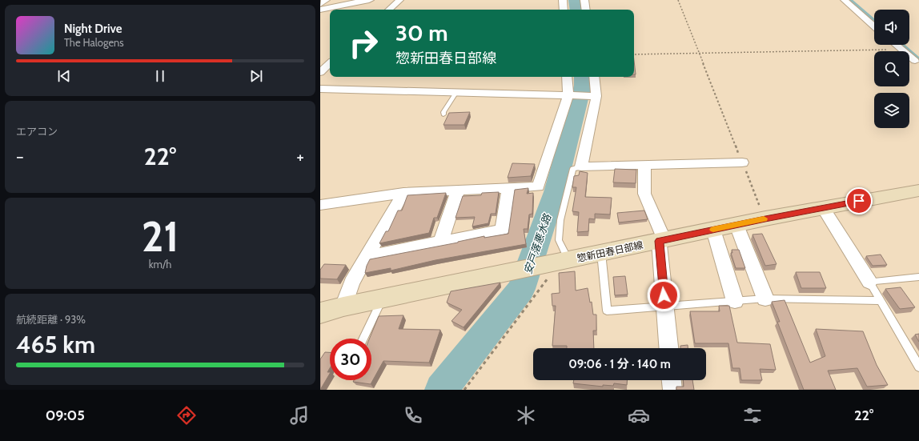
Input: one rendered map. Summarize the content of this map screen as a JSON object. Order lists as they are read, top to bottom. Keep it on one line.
{"streets":{"main road":["惣新田春日部線"]},"water":["安戸落悪水路"],"page":{"turn":["30 m","惣新田春日部線"],"song":["Night Drive","The Halogens"],"tile":["エアコン",["21","km/h"],["航続距離 · 93%","465 km"]],"heat":["−","22°","+"],"limit":"30","trip":"09:06 · 1 分 · 140 m","tabs":["09:05","22°"]}}
